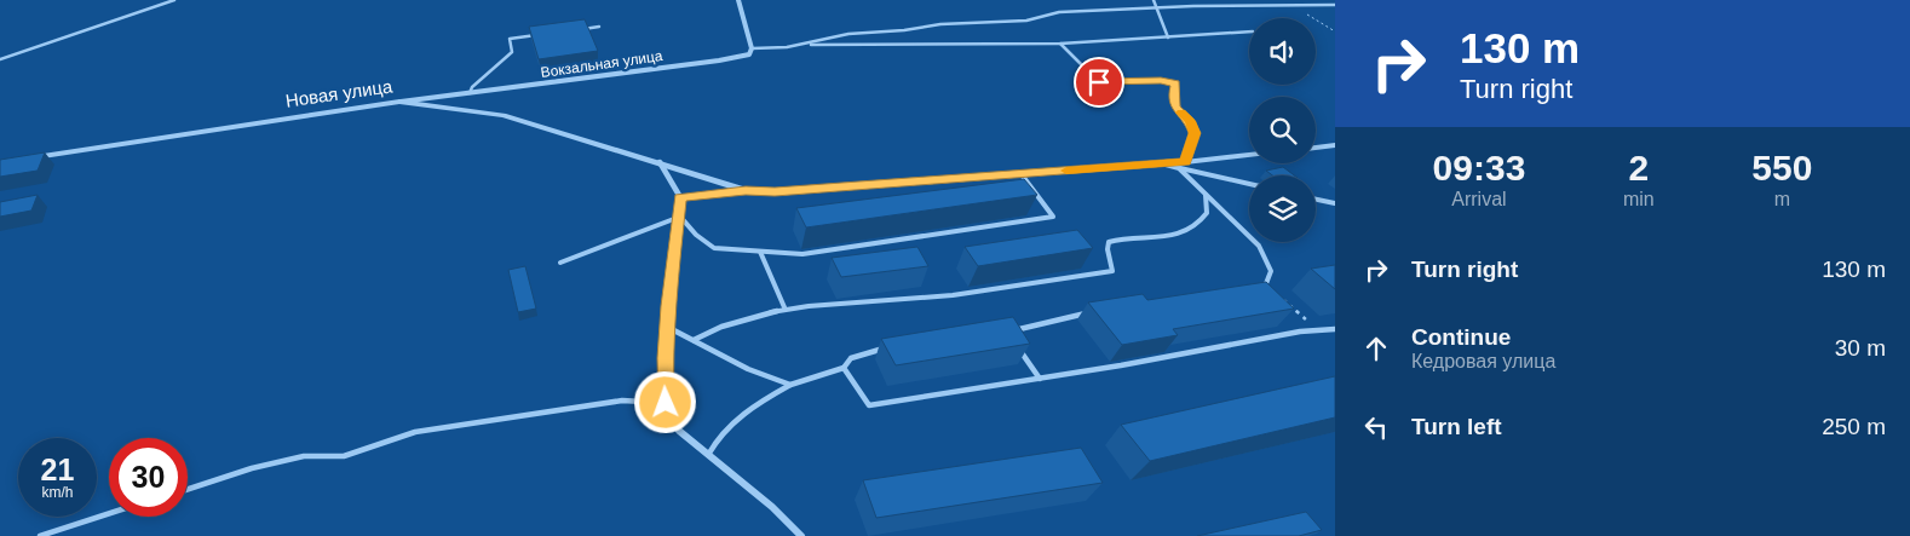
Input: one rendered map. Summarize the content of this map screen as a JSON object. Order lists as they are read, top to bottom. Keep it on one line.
{"streets":{"street":["Вокзальная улица","Новая улица"]},"crossings":[["Вокзальная улица","Новая улица"]],"page":{"turn":["130 m","Turn right"],"eta":["09:33","Arrival","2","min","550","m"],"list":[{"name":"Turn right","value":"130 m"},{"name":"Continue","note":"Кедровая улица","value":"30 m"},{"name":"Turn left","value":"250 m"}],"speed":"21 km/h","limit":"30"}}
